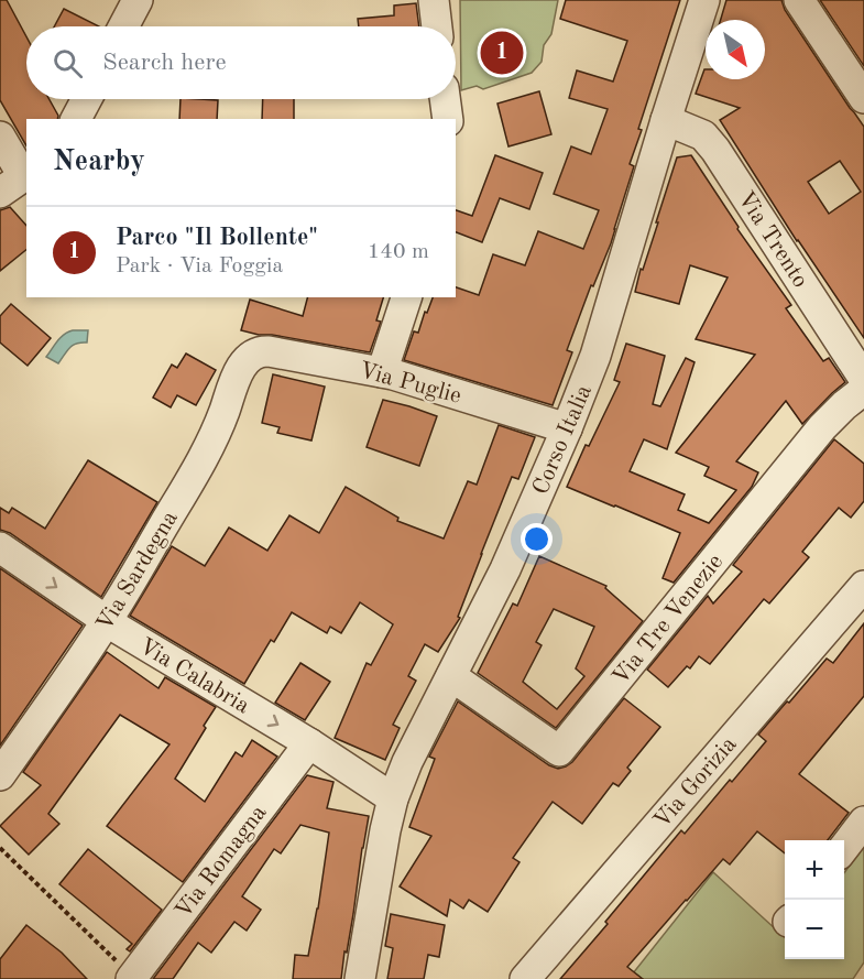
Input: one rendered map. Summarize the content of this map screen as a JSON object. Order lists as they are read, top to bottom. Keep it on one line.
{"streets":{"street":["Via Trento","Via Puglie","Corso Italia","Via Sardegna","Via Tre Venezie","Via Calabria","Via Gorizia","Via Romagna"]},"crossings":[["Via Trento","Corso Italia"],["Via Puglie","Corso Italia"],["Via Puglie","Via Sardegna"],["Corso Italia","Via Tre Venezie"],["Corso Italia","Via Calabria"],["Via Sardegna","Via Calabria"],["Via Calabria","Via Romagna"]],"one_way":["Via Calabria"],"north":"bottom right","page":{"search":"Search here","pins":"1","heading":"Nearby","list":[{"mark":"1","name":"Parco \"Il Bollente\"","note":"Park · Via Foggia","value":"140 m"}],"map_buttons":["+","−"]}}
